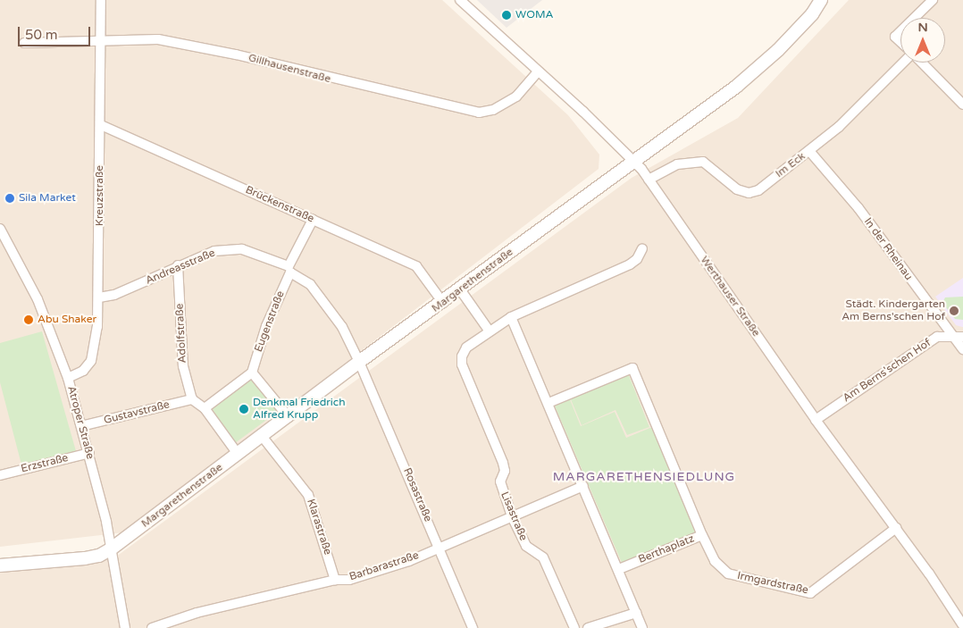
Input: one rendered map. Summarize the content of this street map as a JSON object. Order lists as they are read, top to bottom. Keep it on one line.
{"streets":{"main road":["Margarethenstraße"],"street":["Gillhausenstraße","Im Eck","Kreuzstraße","Brückenstraße","In der Rheinau","Andreasstraße","Werthauser Straße","Eugenstraße","Adolfstraße","Am Berns'schen Hof","Gustavstraße","Atroper Straße","Erzstraße","Rosastraße","Lisastraße","Klarastraße","Berthaplatz","Barbarastraße","Irmgardstraße"]},"crossings":[["Gillhausenstraße","Kreuzstraße"],["Gillhausenstraße","Werthauser Straße"],["Im Eck","In der Rheinau"],["Im Eck","Werthauser Straße"],["Kreuzstraße","Brückenstraße"],["Kreuzstraße","Andreasstraße"],["Kreuzstraße","Atroper Straße"],["Brückenstraße","Margarethenstraße"],["Brückenstraße","Eugenstraße"],["In der Rheinau","Am Berns'schen Hof"],["Andreasstraße","Margarethenstraße"],["Andreasstraße","Eugenstraße"],["Andreasstraße","Adolfstraße"],["Andreasstraße","Rosastraße"],["Margarethenstraße","Werthauser Straße"],["Margarethenstraße","Atroper Straße"],["Margarethenstraße","Rosastraße"],["Margarethenstraße","Klarastraße"],["Werthauser Straße","Am Berns'schen Hof"],["Werthauser Straße","Irmgardstraße"],["Adolfstraße","Gustavstraße"],["Gustavstraße","Atroper Straße"],["Atroper Straße","Erzstraße"],["Rosastraße","Barbarastraße"],["Lisastraße","Barbarastraße"],["Klarastraße","Barbarastraße"],["Berthaplatz","Irmgardstraße"]],"districts":["MARGARETHENSIEDLUNG"],"places":["WOMA","Sila Market","Städt. Kindergarten Am Berns'schen Hof","Abu Shaker","Denkmal Friedrich Alfred Krupp"],"scale_bar":"50 m","north":"top"}
